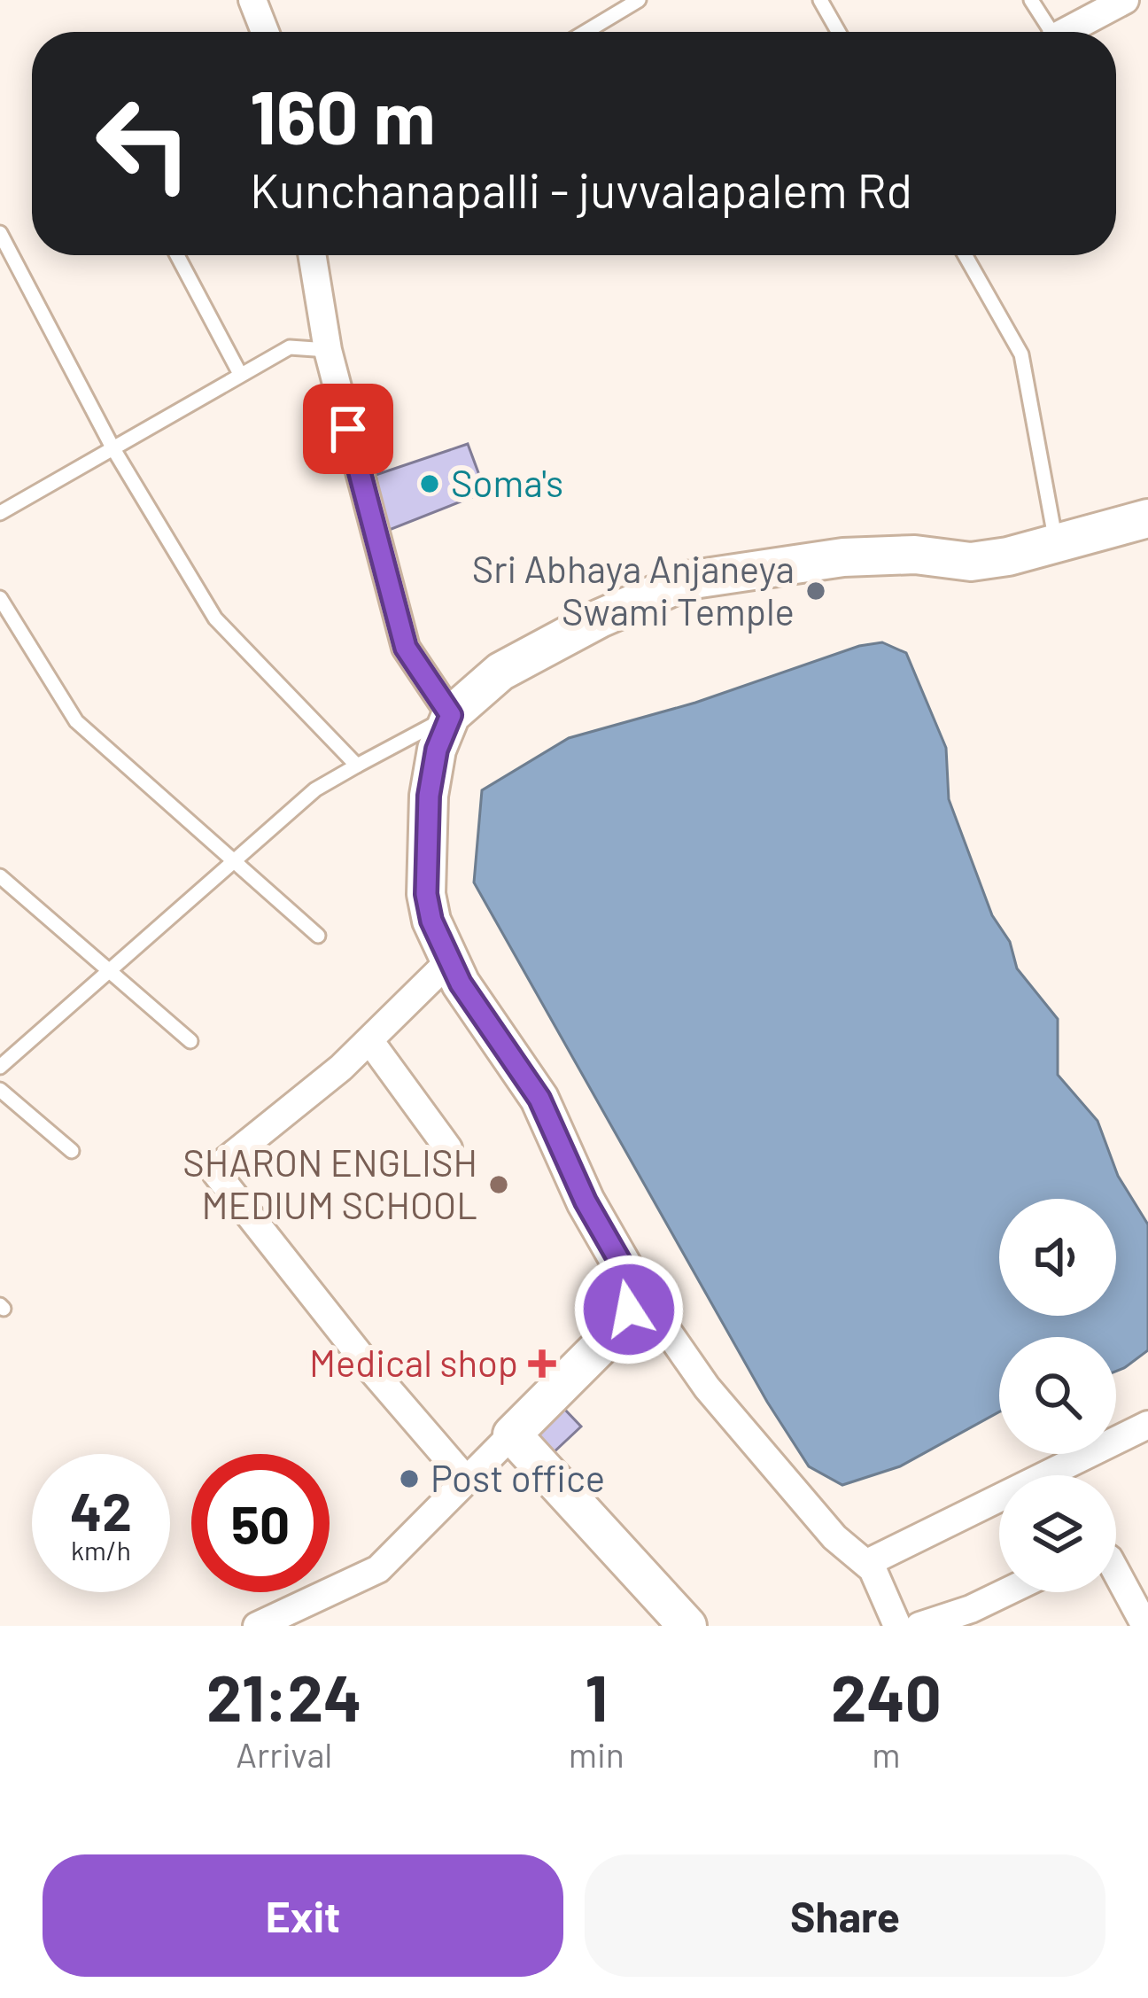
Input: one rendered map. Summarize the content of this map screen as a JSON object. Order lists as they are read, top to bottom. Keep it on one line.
{"places":{"other":["Soma's","Sri Abhaya Anjaneya Swami Temple","SHARON ENGLISH MEDIUM SCHOOL","Post office"],"health":["Medical shop"]},"page":{"turn":["160 m","Kunchanapalli - juvvalapalem Rd"],"speed":"42 km/h","limit":"50","eta":["21:24","Arrival","1","min","240","m"],"buttons":["Exit","Share"]}}
